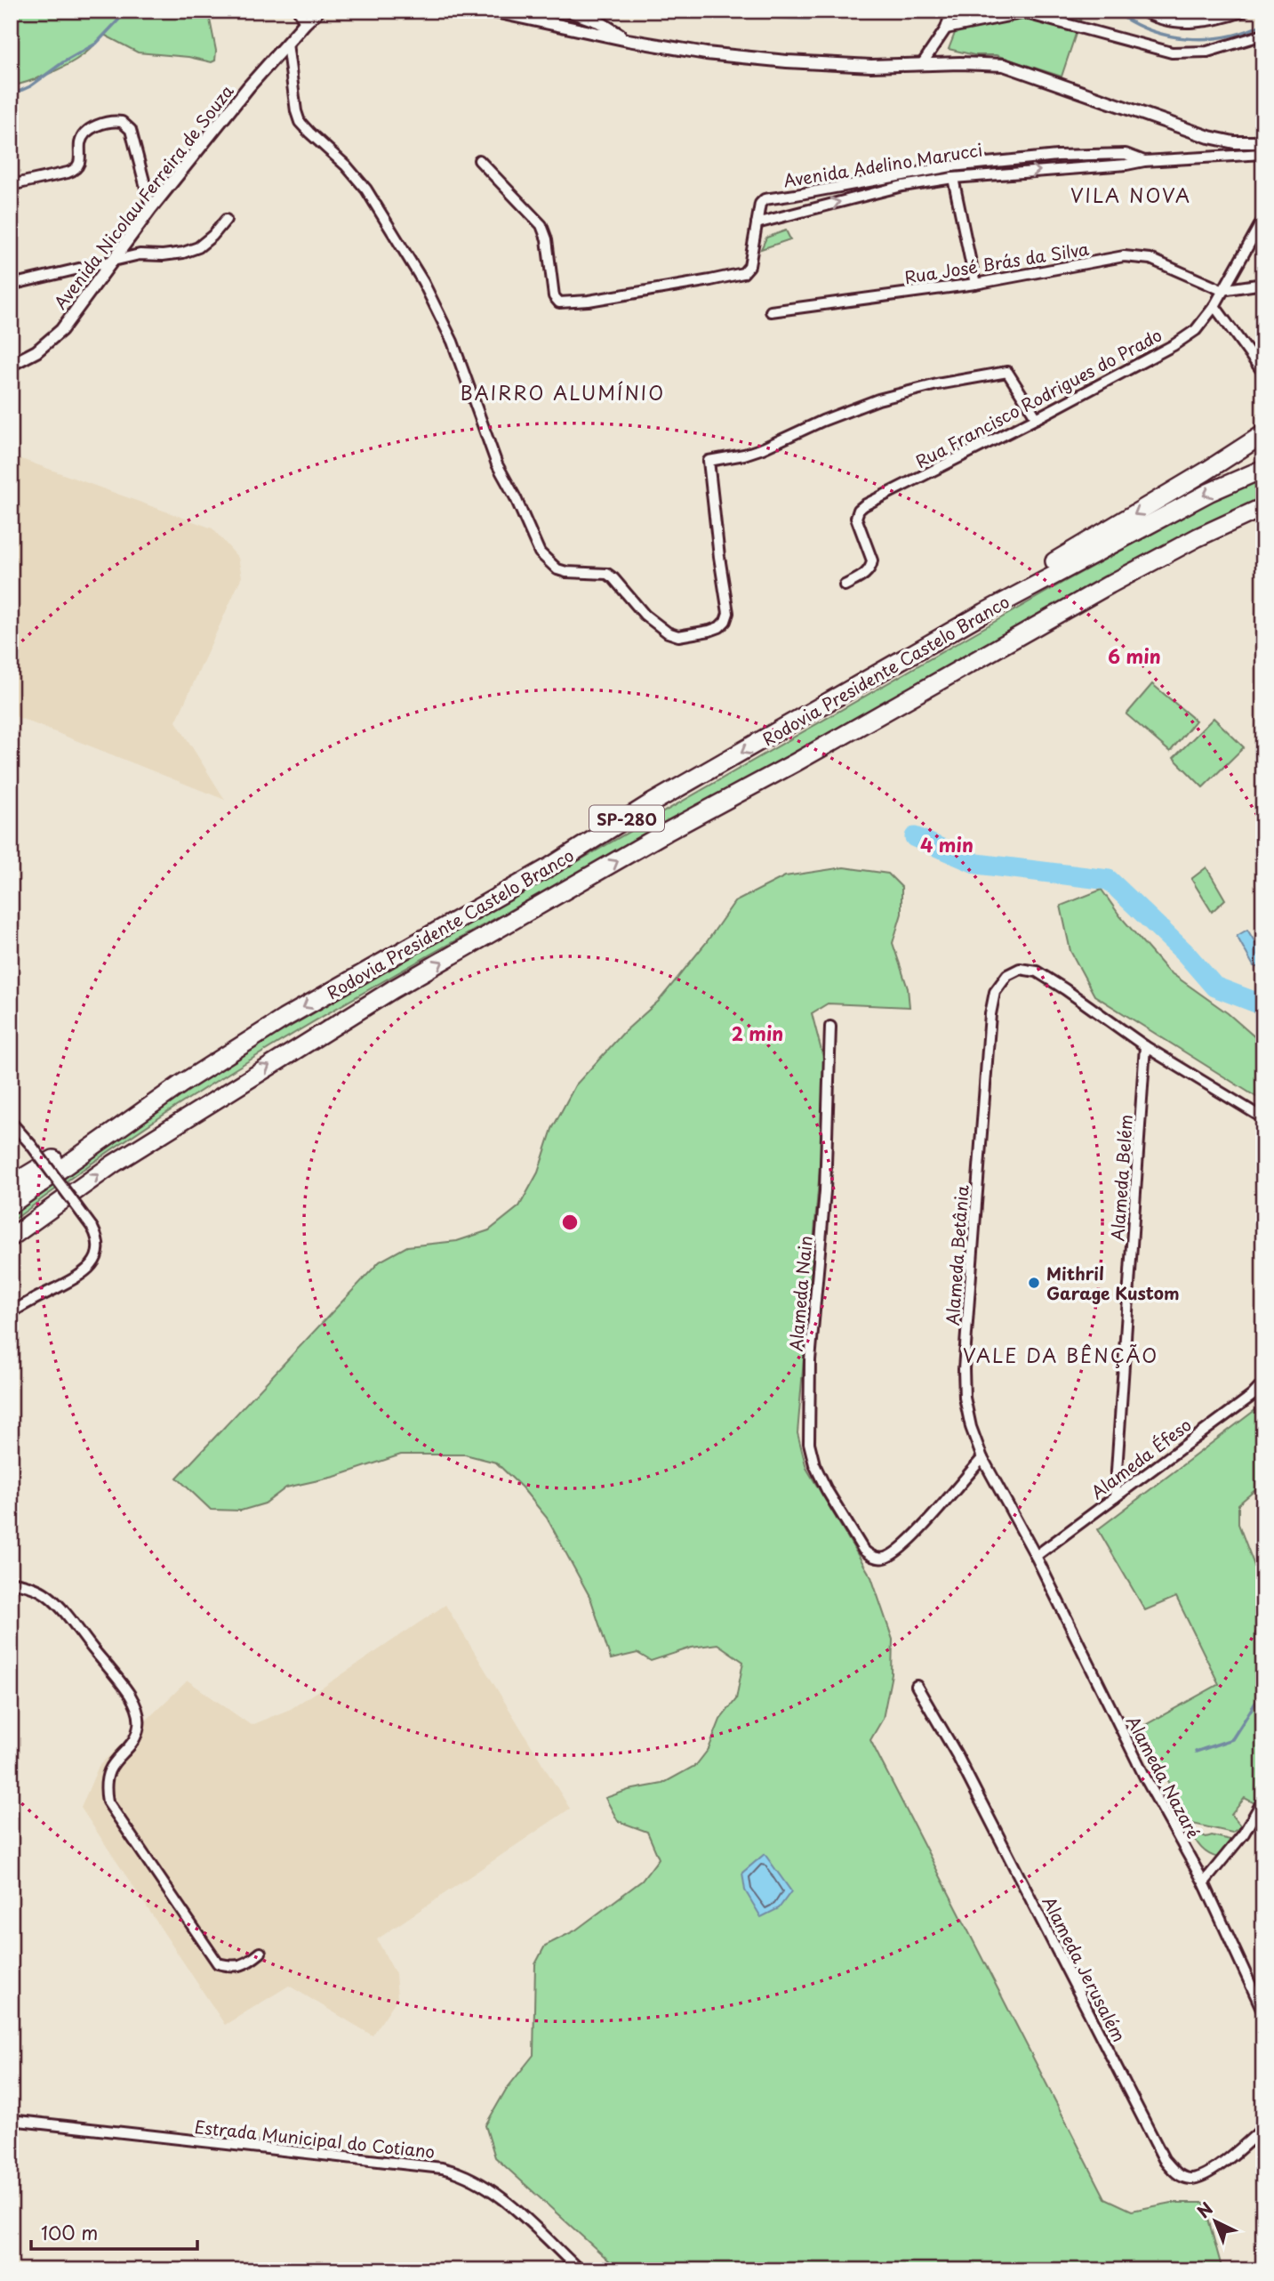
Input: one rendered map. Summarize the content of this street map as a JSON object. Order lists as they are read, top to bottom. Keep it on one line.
{"streets":{"highway":["Rodovia Presidente Castelo Branco","SP-280"],"street":["Avenida Adelino Marucci","Avenida Nicolau Ferreira de Souza","Rua José Brás da Silva","Rua Francisco Rodrigues do Prado","Alameda Belém","Alameda Betânia","Alameda Nain","Alameda Éfeso","Alameda Nazaré","Alameda Jerusalém","Estrada Municipal do Cotiano"]},"crossings":[["Rua José Brás da Silva","Rua Francisco Rodrigues do Prado"],["Alameda Belém","Alameda Betânia"],["Alameda Belém","Alameda Éfeso"],["Alameda Betânia","Alameda Nain"],["Alameda Betânia","Alameda Éfeso"],["Alameda Betânia","Alameda Nazaré"],["Alameda Éfeso","Alameda Nazaré"]],"districts":["VILA NOVA","BAIRRO ALUMÍNIO","VALE DA BÊNÇÃO"],"places":["Mithril Garage Kustom"],"scale_bar":"100 m","north":"top left","rings":["6 min","4 min","2 min"]}
